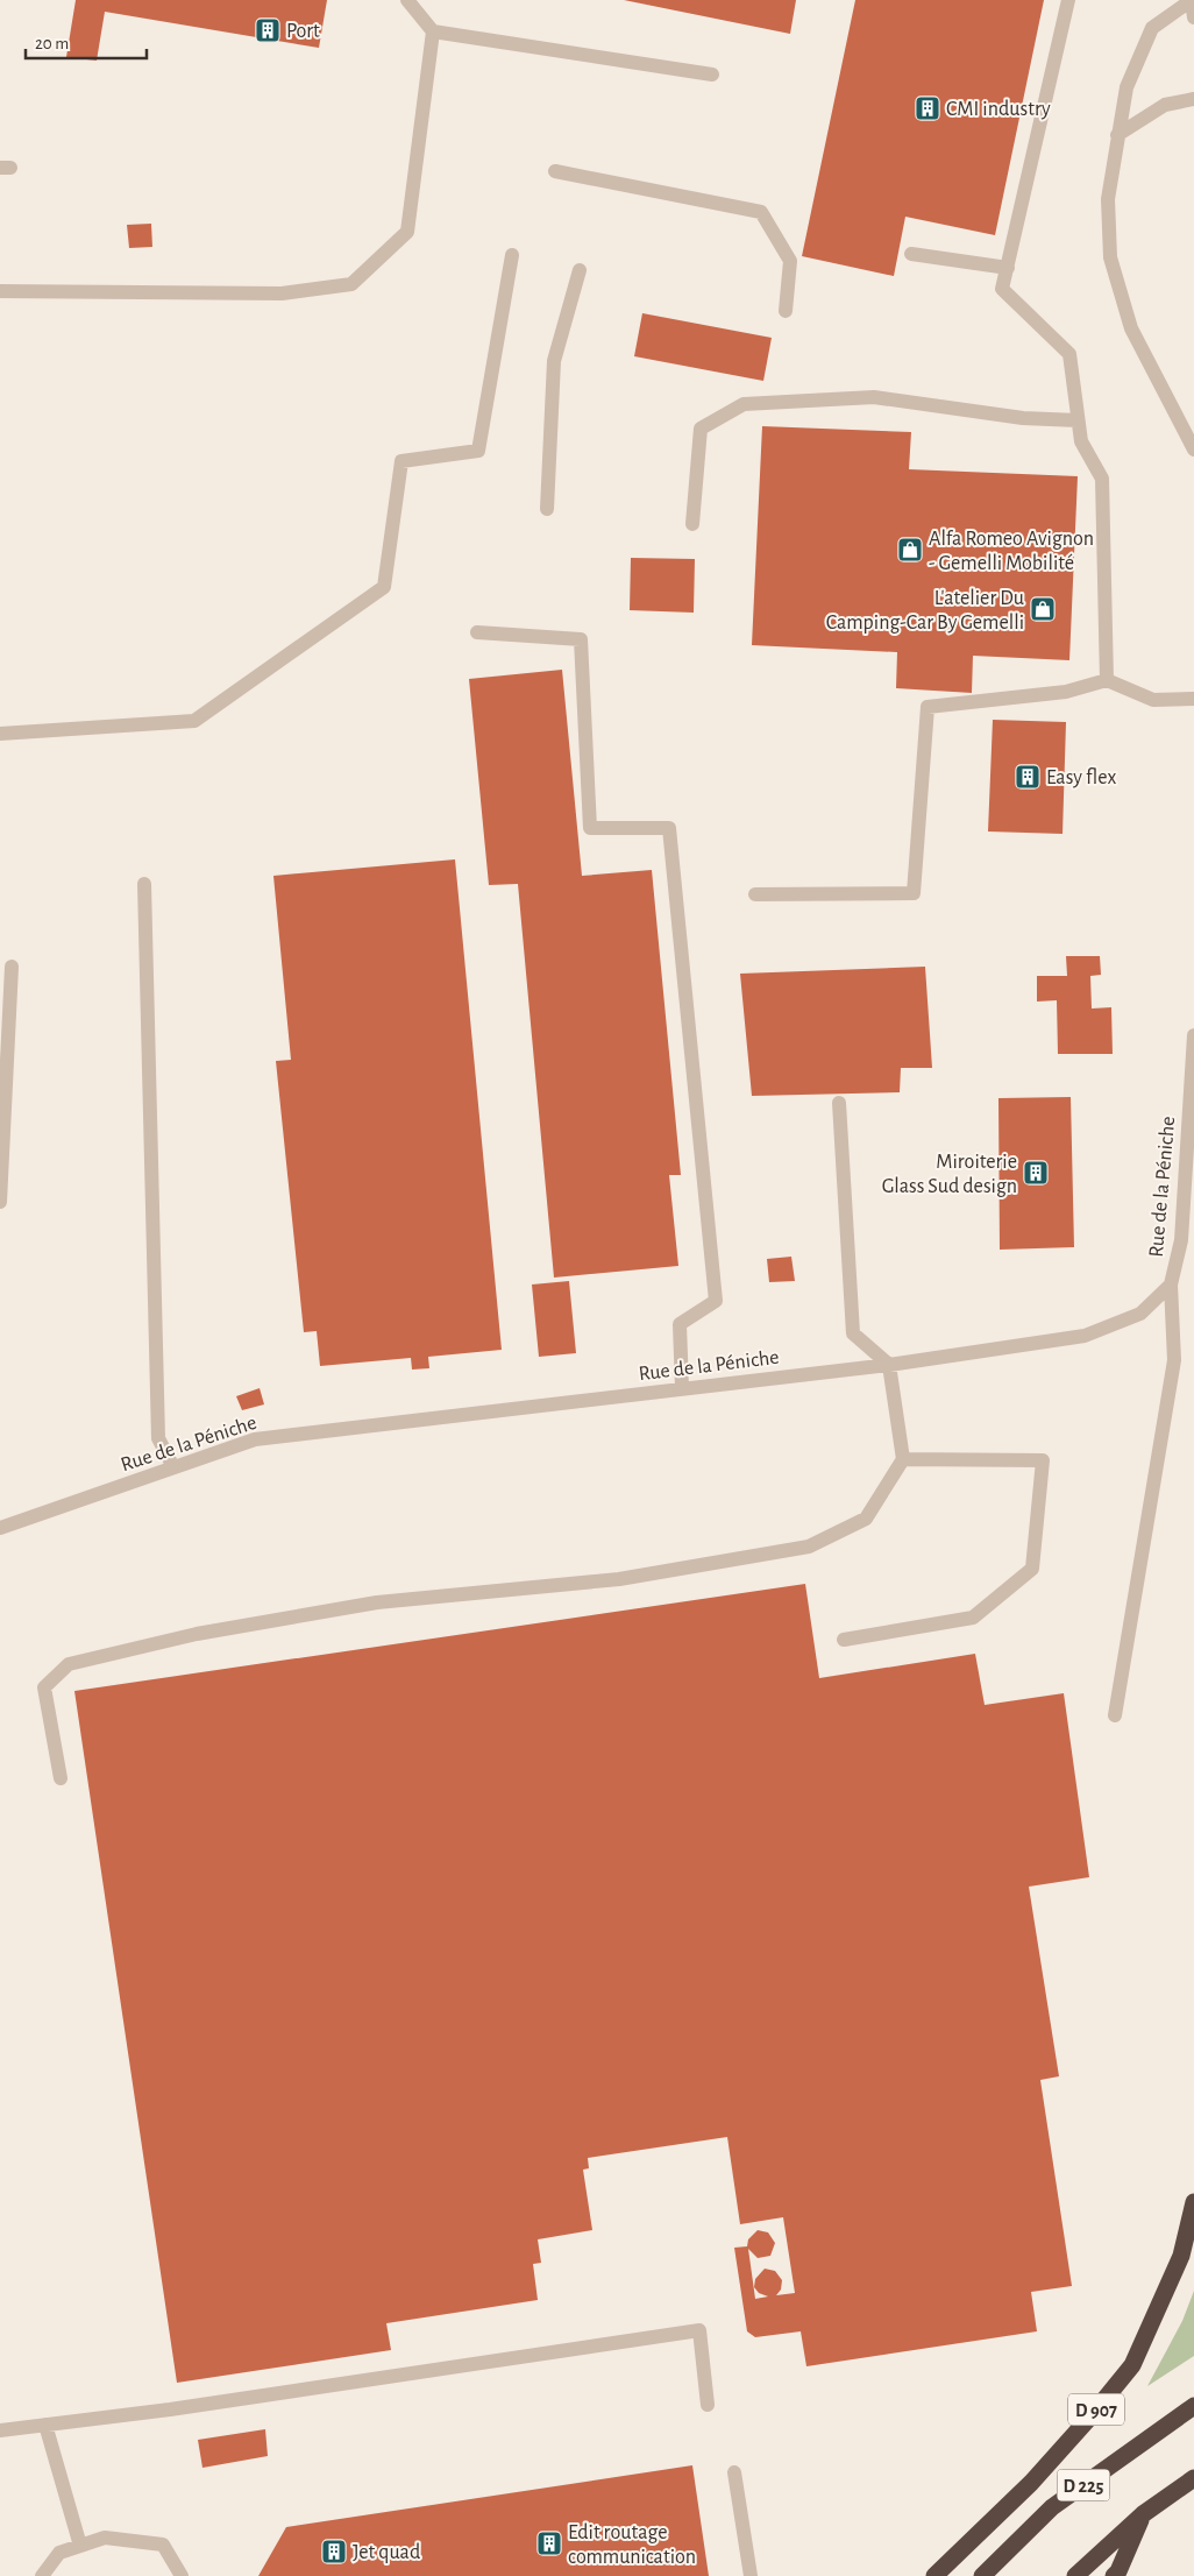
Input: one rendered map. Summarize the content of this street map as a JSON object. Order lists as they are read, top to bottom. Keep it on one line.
{"streets":{"highway":["D 907","D 225"],"street":["Rue de la Péniche"]},"places":{"building":["Port","CMI industry","Easy flex","Miroiterie Glass Sud design","Edit routage communication","Jet quad"],"shop":["Alfa Romeo Avignon - Gemelli Mobilité","L'atelier Du Camping-Car By Gemelli"]},"scale_bar":"20 m"}
